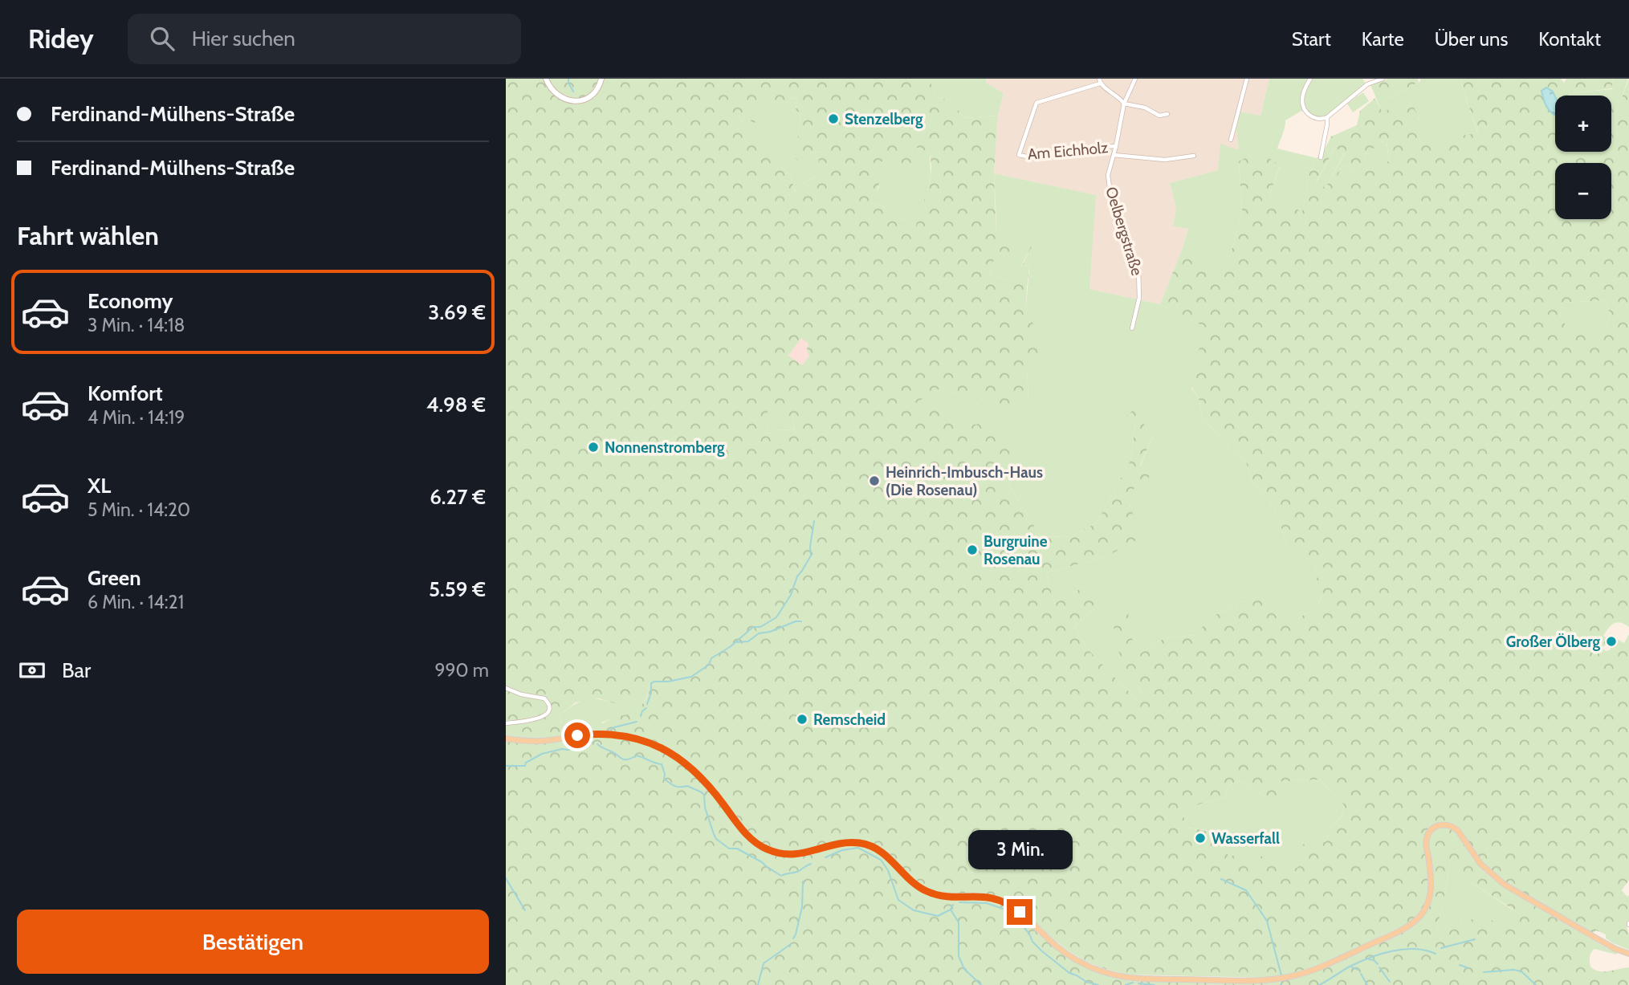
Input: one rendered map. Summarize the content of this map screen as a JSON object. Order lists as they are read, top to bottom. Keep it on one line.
{"streets":{"street":["Am Eichholz","Oelbergstraße"]},"crossings":[["Am Eichholz","Oelbergstraße"]],"places":["Stenzelberg","Nonnenstromberg","Heinrich-Imbusch-Haus (Die Rosenau)","Burgruine Rosenau","Großer Ölberg","Remscheid","Wasserfall"],"page":{"header":"Ridey","search":"Hier suchen","nav":["Start","Karte","Über uns","Kontakt"],"banner":["Ferdinand-Mülhens-Straße","Ferdinand-Mülhens-Straße"],"map_buttons":["+","−"],"heading":"Fahrt wählen","list":[{"name":"Economy","note":"3 Min. · 14:18","value":"3.69 €"},{"name":"Komfort","note":"4 Min. · 14:19","value":"4.98 €"},{"name":"XL","note":"5 Min. · 14:20","value":"6.27 €"},{"name":"Green","note":"6 Min. · 14:21","value":"5.59 €"}],"pay":["Bar","990 m"],"bubble":"3 Min.","buttons":"Bestätigen"}}
